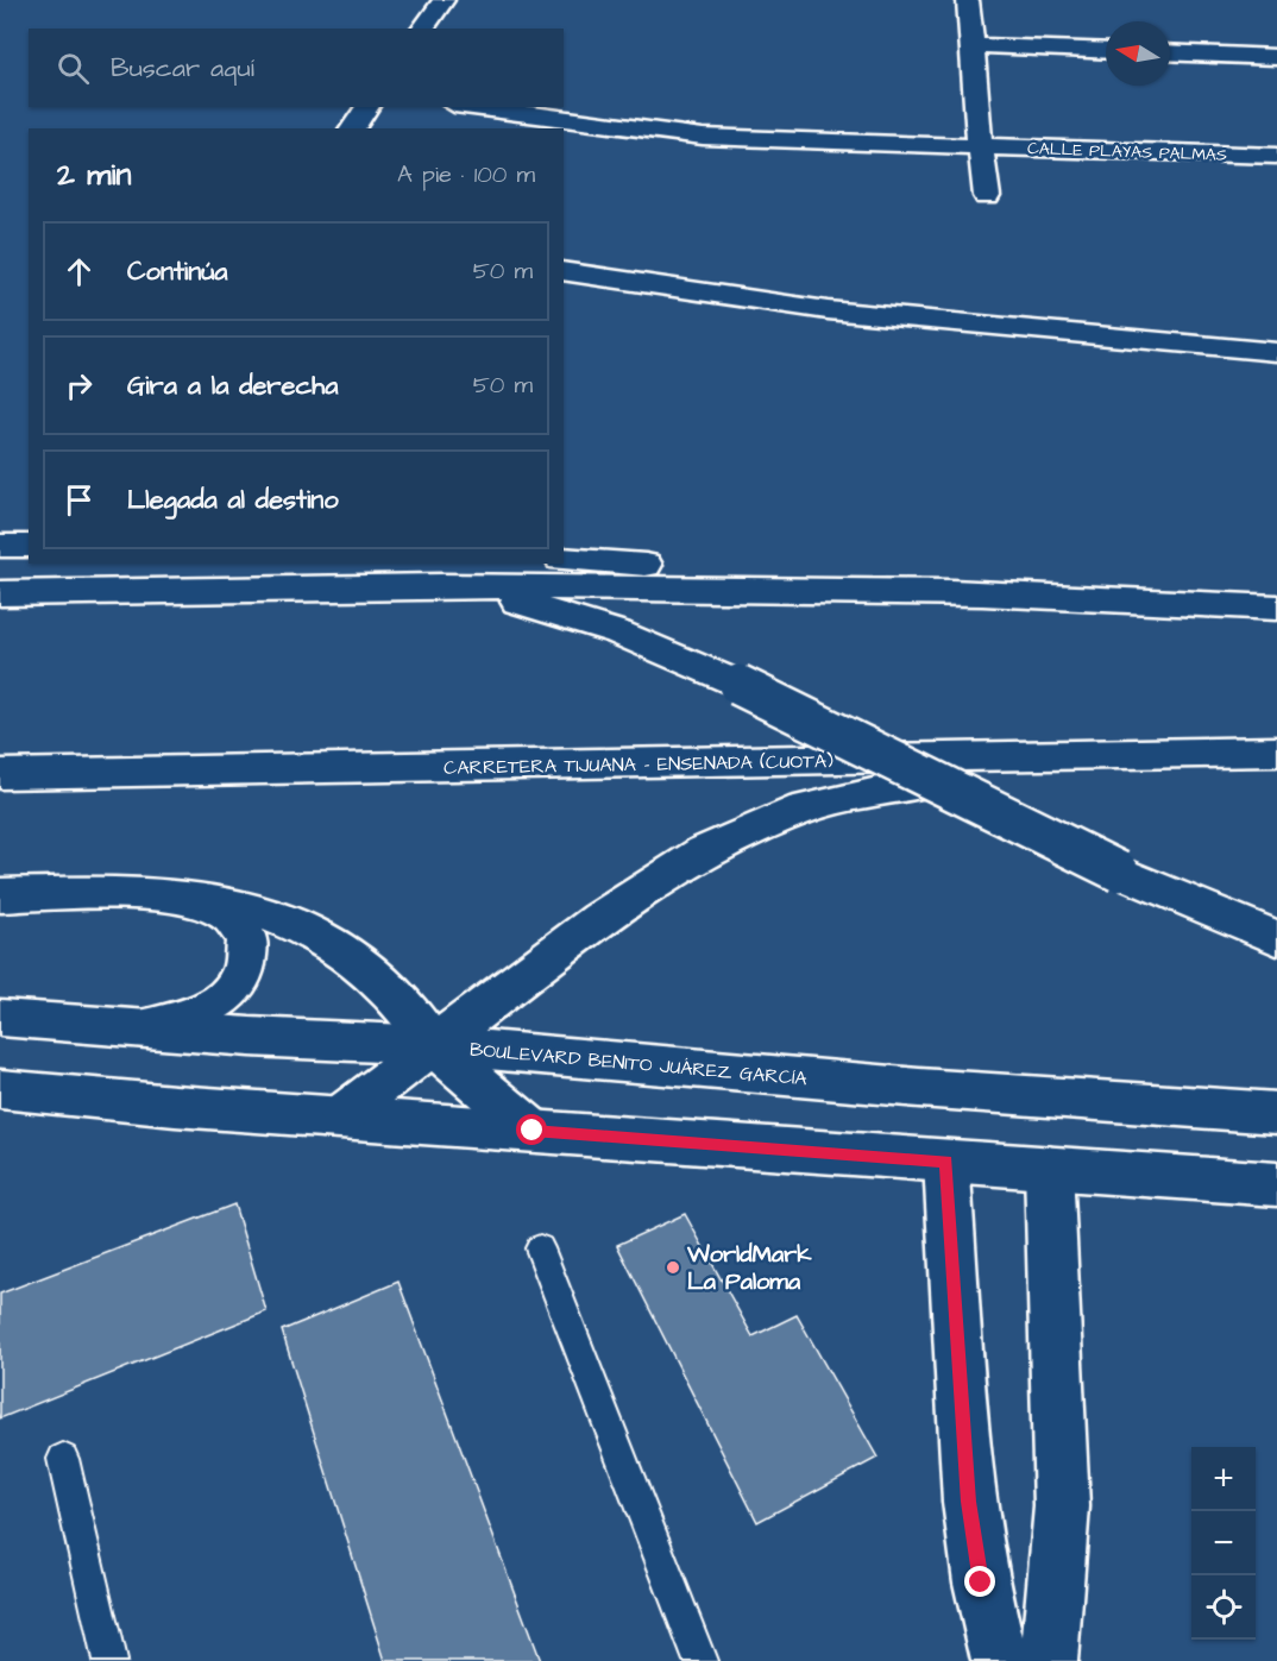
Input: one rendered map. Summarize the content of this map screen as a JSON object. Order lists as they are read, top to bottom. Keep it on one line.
{"streets":{"main road":["CALLE PLAYAS PALMAS","CARRETERA TIJUANA - ENSENADA (CUOTA)","BOULEVARD BENITO JUÁREZ GARCÍA"]},"places":["WorldMark La Paloma"],"north":"left","page":{"search":"Buscar aquí","heading":["2 min","A pie · 100 m"],"list":[["Continúa","50 m"],["Gira a la derecha","50 m"],"Llegada al destino"],"map_buttons":["+","−"]}}
